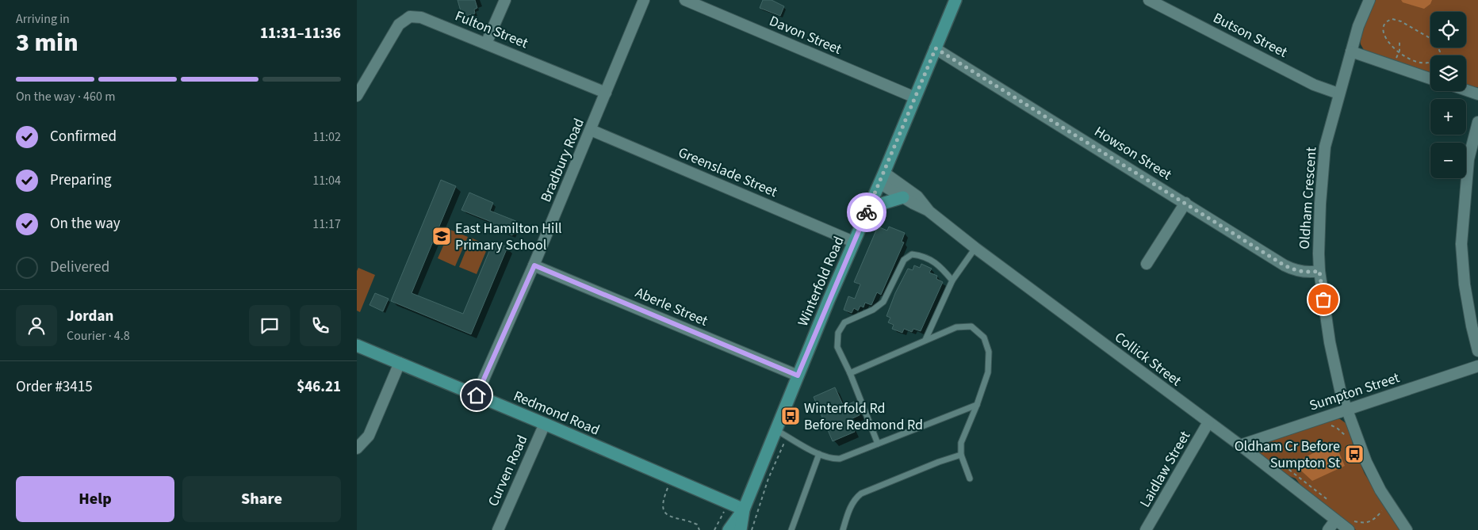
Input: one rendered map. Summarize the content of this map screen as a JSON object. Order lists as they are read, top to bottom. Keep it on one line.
{"streets":{"main road":["Winterfold Road","Redmond Road"],"street":["Fulton Street","Davon Street","Butson Street","Howson Street","Bradbury Road","Greenslade Street","Oldham Crescent","Aberle Street","Collick Street","Sumpton Street","Laidlaw Street","Curven Road"]},"crossings":[["Fulton Street","Bradbury Road"],["Davon Street","Winterfold Road"],["Butson Street","Oldham Crescent"],["Howson Street","Oldham Crescent"],["Howson Street","Winterfold Road"],["Bradbury Road","Greenslade Street"],["Bradbury Road","Aberle Street"],["Bradbury Road","Redmond Road"],["Greenslade Street","Winterfold Road"],["Oldham Crescent","Sumpton Street"],["Winterfold Road","Aberle Street"],["Winterfold Road","Collick Street"],["Winterfold Road","Redmond Road"],["Collick Street","Sumpton Street"],["Collick Street","Laidlaw Street"],["Redmond Road","Curven Road"]],"places":{"school or university":["East Hamilton Hill Primary School"],"bus stop":["Winterfold Rd Before Redmond Rd","Oldham Cr Before Sumpton St"]},"page":{"heading":["3 min","Arriving in","11:31–11:36"],"panel":["Jordan","Courier · 4.8","Order #3415","$46.21"],"map_buttons":["+","−"],"bar":"On the way · 460 m","list":[["Confirmed","11:02"],["Preparing","11:04"],["On the way","11:17"],"Delivered"],"buttons":["Help","Share"]}}
